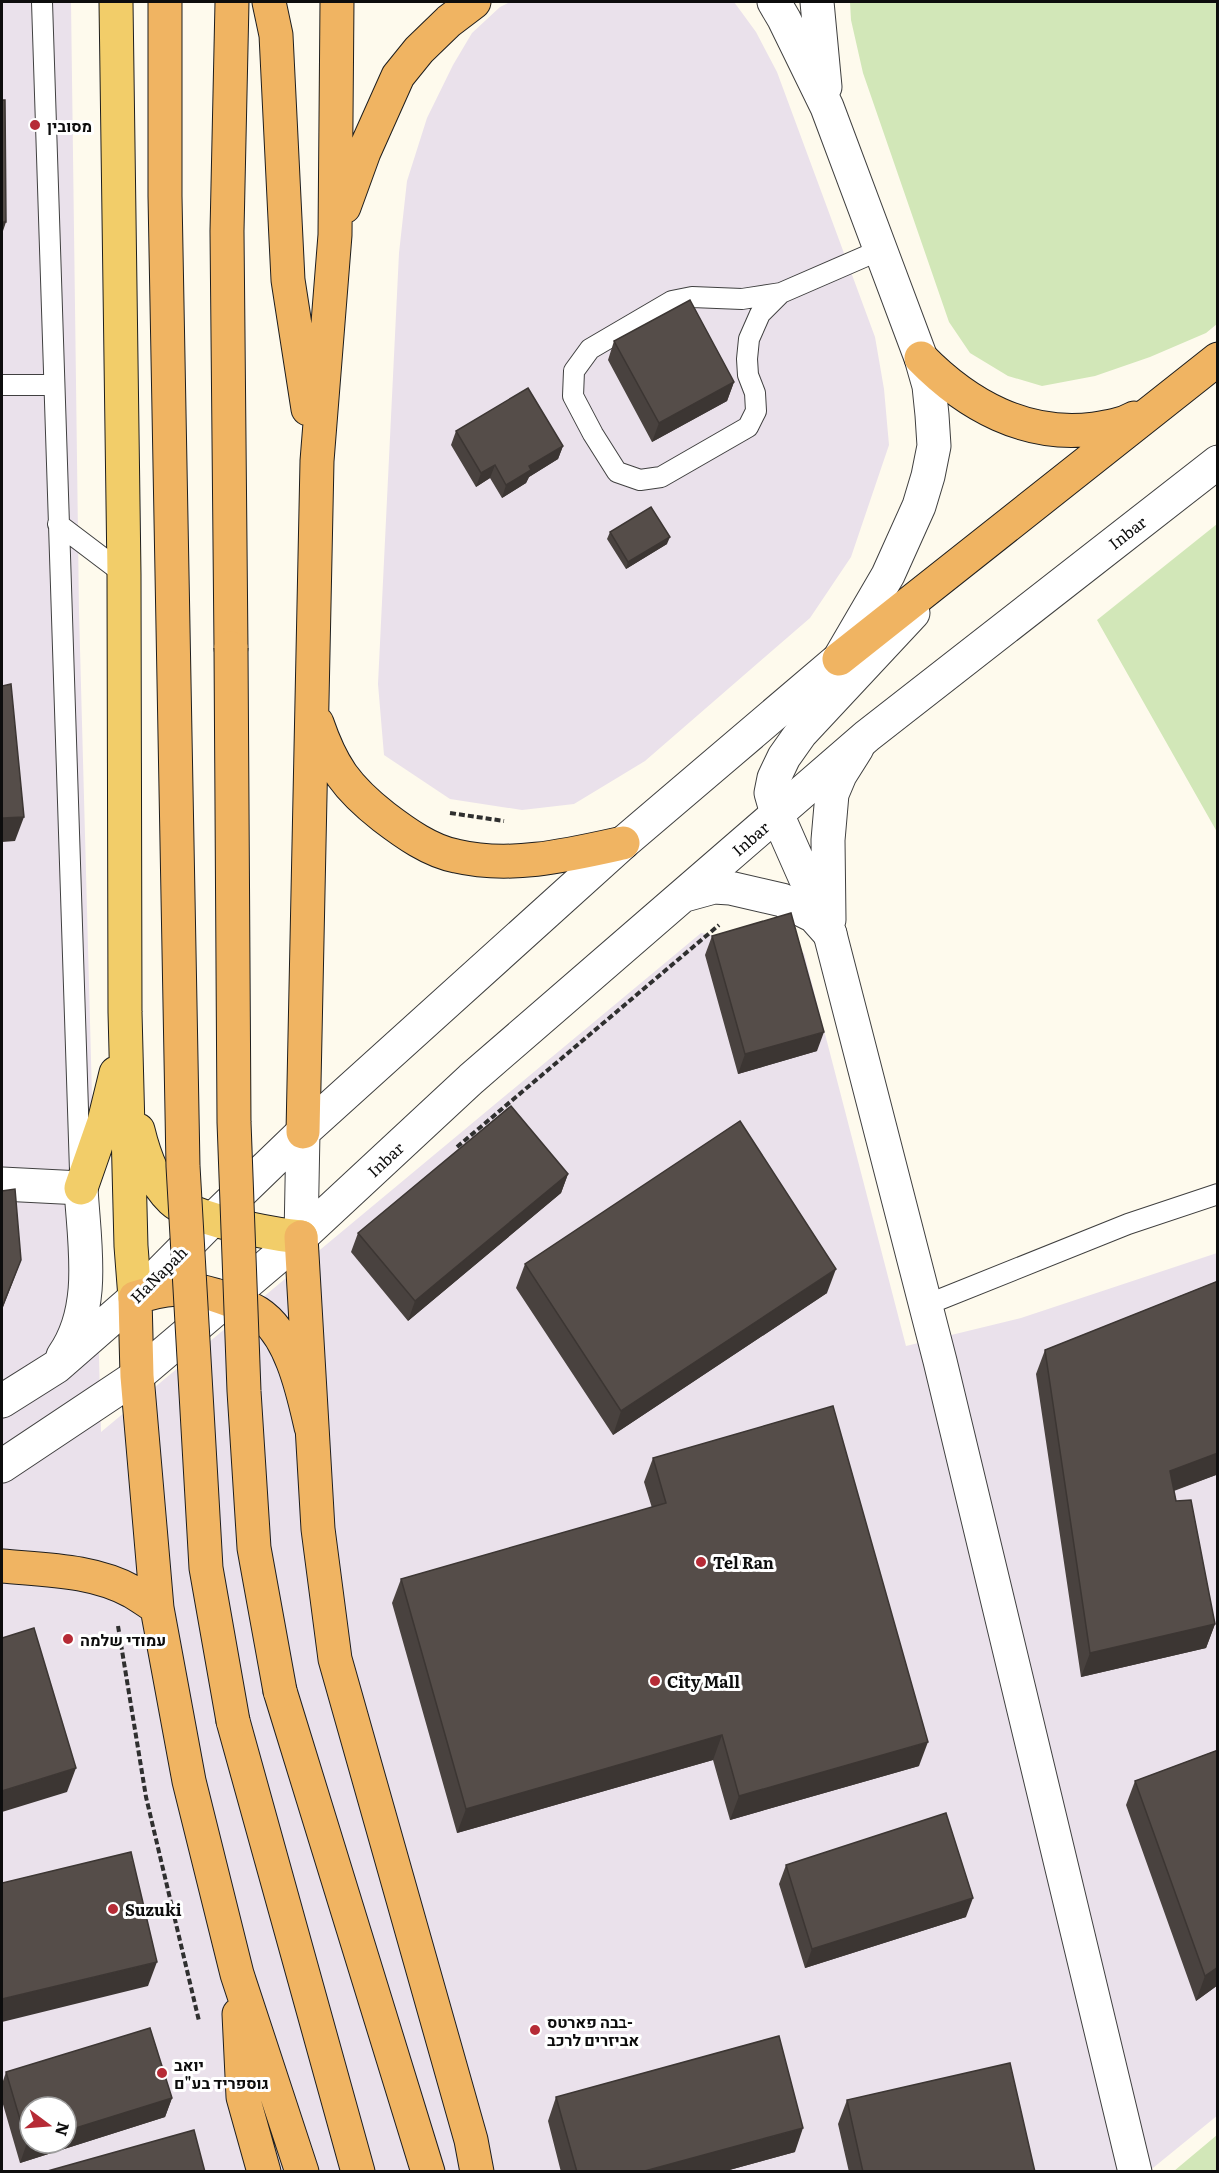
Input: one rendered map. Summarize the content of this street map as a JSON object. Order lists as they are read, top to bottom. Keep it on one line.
{"streets":{"street":["Inbar","HaNapah"]},"places":["מסובין","Tel Ran","עמודי שלמה","City Mall","Suzuki","בבה פארטס- אביזרים לרכב","יואב גוספריד בע\"ם"],"north":"right"}
